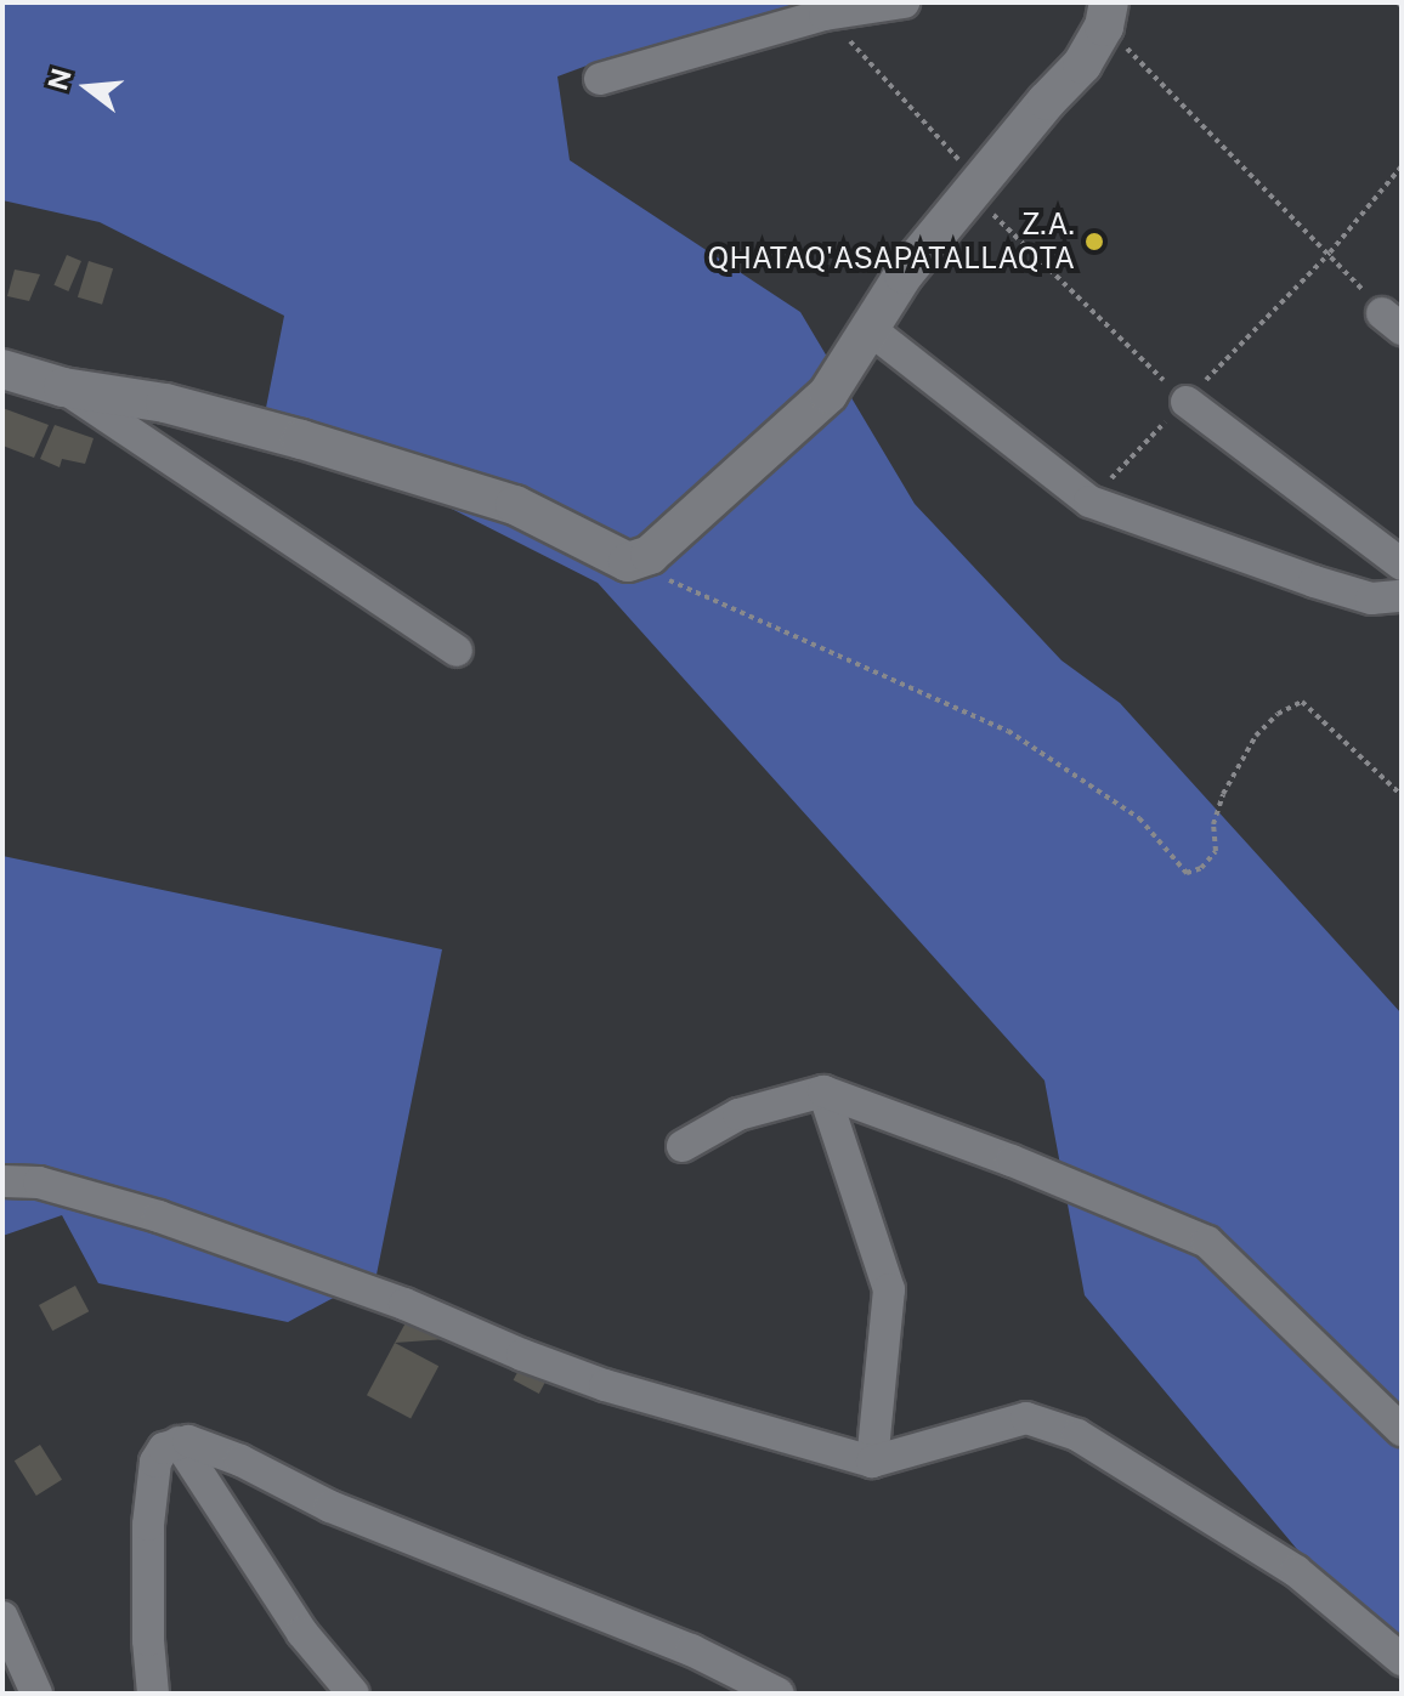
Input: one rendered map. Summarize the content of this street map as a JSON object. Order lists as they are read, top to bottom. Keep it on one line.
{"places":["Z.A. QHATAQ'ASAPATALLAQTA"],"north":"left"}
